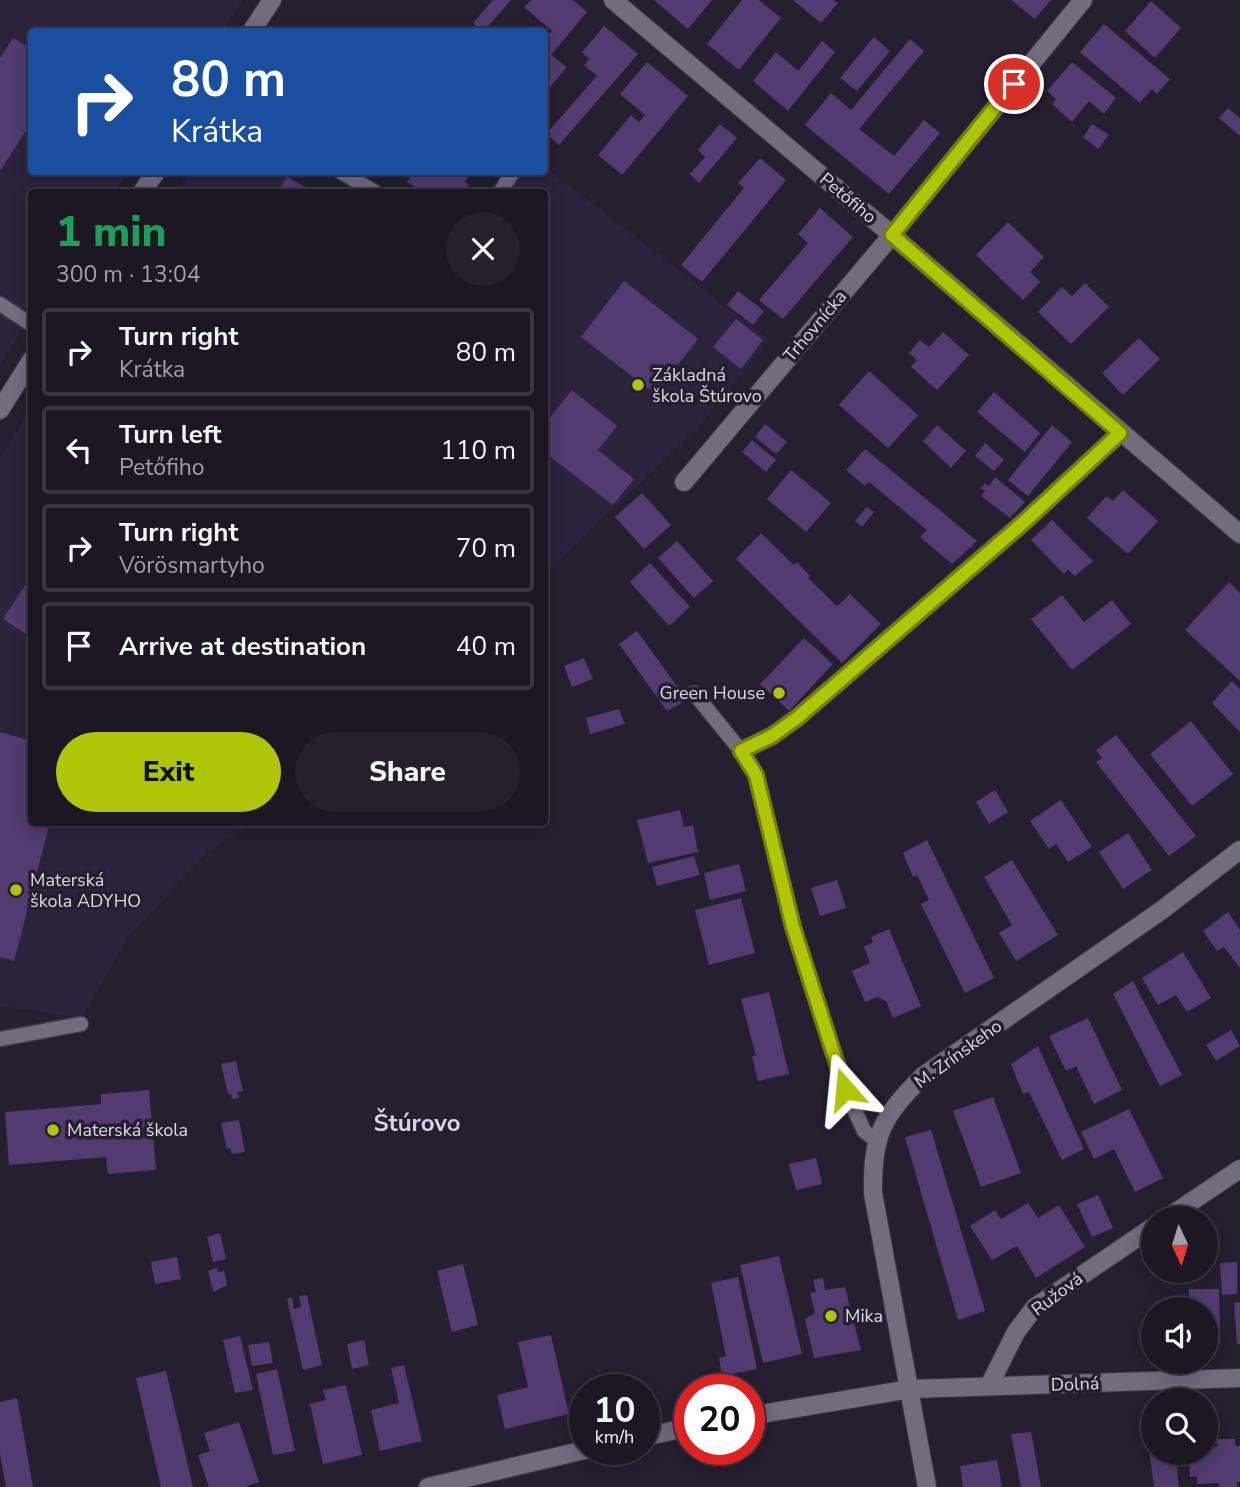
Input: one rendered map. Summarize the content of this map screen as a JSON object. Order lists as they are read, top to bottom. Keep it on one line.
{"streets":{"street":["Petőfiho","Trhovnícka","M. Zrínskeho","Ružová","Dolná"]},"crossings":[["Petőfiho","Trhovnícka"],["M. Zrínskeho","Dolná"],["Ružová","Dolná"]],"districts":["Štúrovo"],"places":["Základná škola Štúrovo","Green House","Materská škola ADYHO","Materská škola","Mika"],"north":"bottom","page":{"turn":["80 m","Krátka"],"heading":["1 min","300 m · 13:04"],"list":[{"name":"Turn right","note":"Krátka","value":"80 m"},{"name":"Turn left","note":"Petőfiho","value":"110 m"},{"name":"Turn right","note":"Vörösmartyho","value":"70 m"},{"name":"Arrive at destination","value":"40 m"}],"buttons":["Exit","Share"],"speed":"10 km/h","limit":"20"}}
